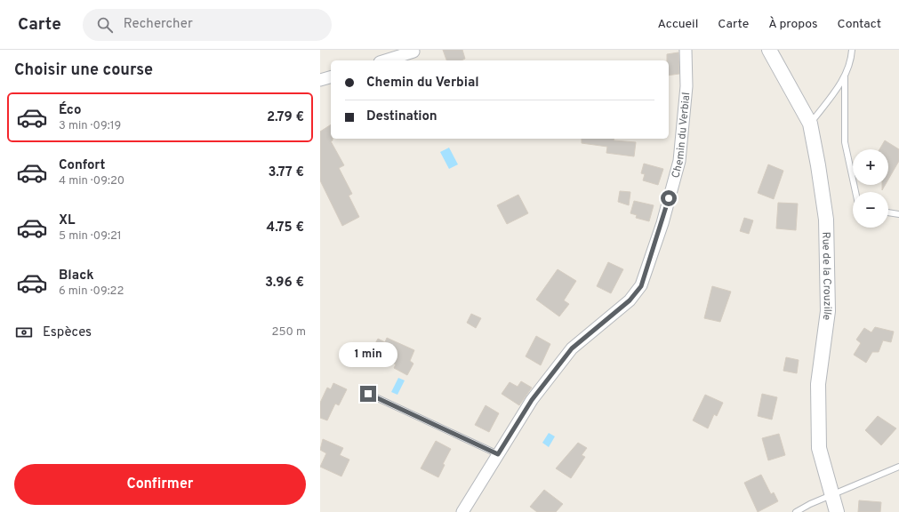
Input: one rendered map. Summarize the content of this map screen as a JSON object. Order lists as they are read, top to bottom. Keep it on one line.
{"streets":{"street":["Chemin du Verbial","Rue de la Crouzille"]},"page":{"header":"Carte","search":"Rechercher","nav":["Accueil","Carte","À propos","Contact"],"heading":"Choisir une course","banner":["Chemin du Verbial","Destination"],"list":[{"name":"Éco","note":"3 min · 09:19","value":"2.79 €"},{"name":"Confort","note":"4 min · 09:20","value":"3.77 €"},{"name":"XL","note":"5 min · 09:21","value":"4.75 €"},{"name":"Black","note":"6 min · 09:22","value":"3.96 €"}],"map_buttons":["+","−"],"pay":["Espèces","250 m"],"bubble":"1 min","buttons":"Confirmer"}}
